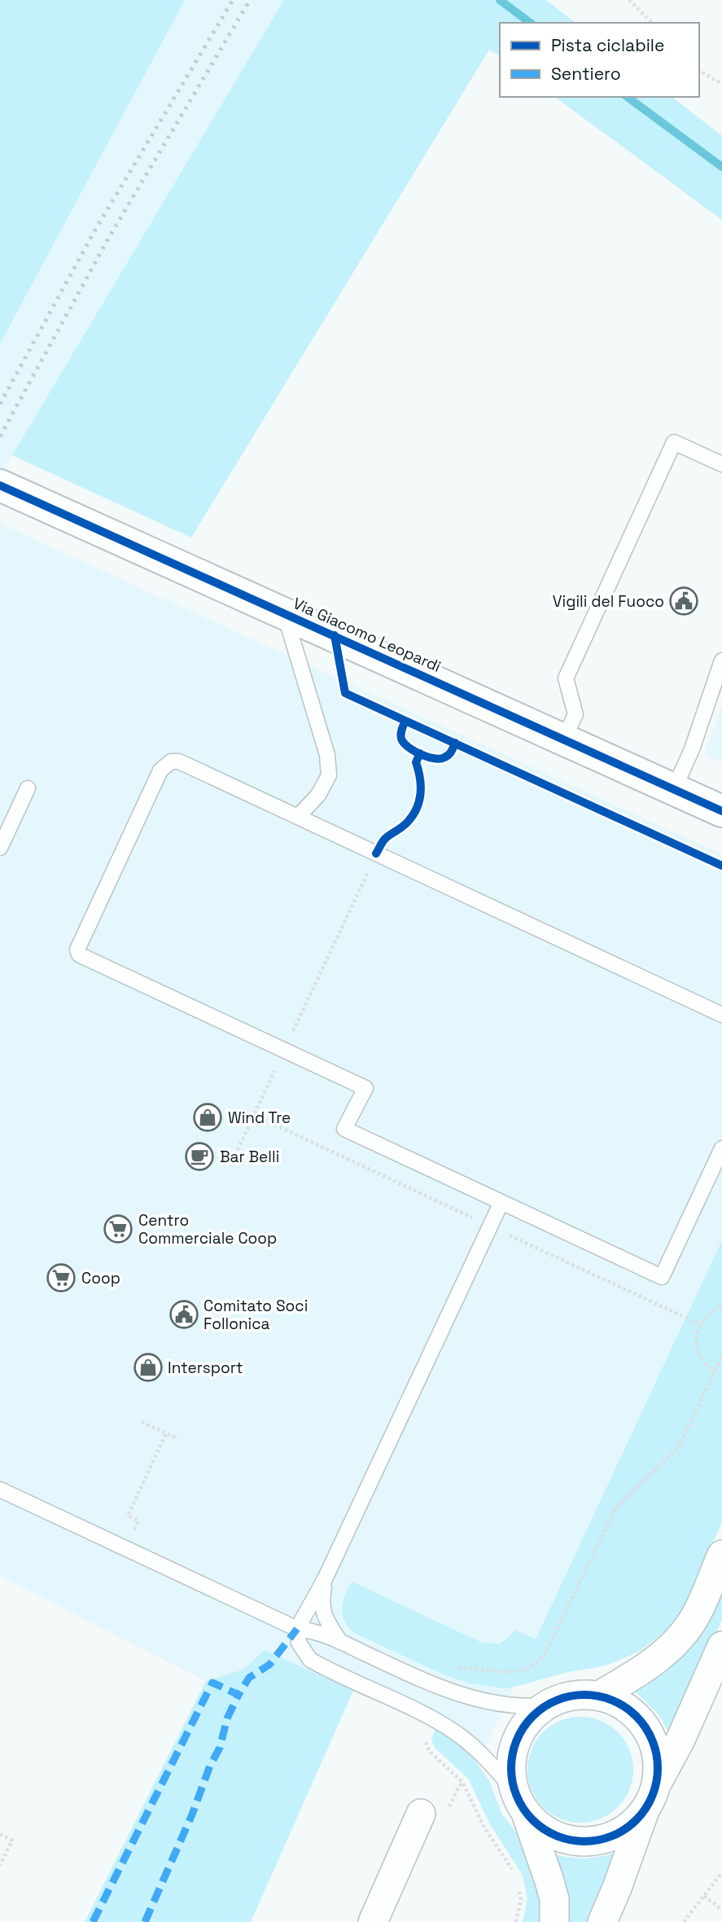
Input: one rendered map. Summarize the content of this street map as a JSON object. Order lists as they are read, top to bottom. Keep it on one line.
{"streets":{"main road":["Via Giacomo Leopardi"]},"places":{"public building":["Vigili del Fuoco","Comitato Soci Follonica"],"shop":["Wind Tre","Intersport"],"cafe":["Bar Belli"],"supermarket":["Centro Commerciale Coop","Coop"]},"legend":["Pista ciclabile","Sentiero"]}
